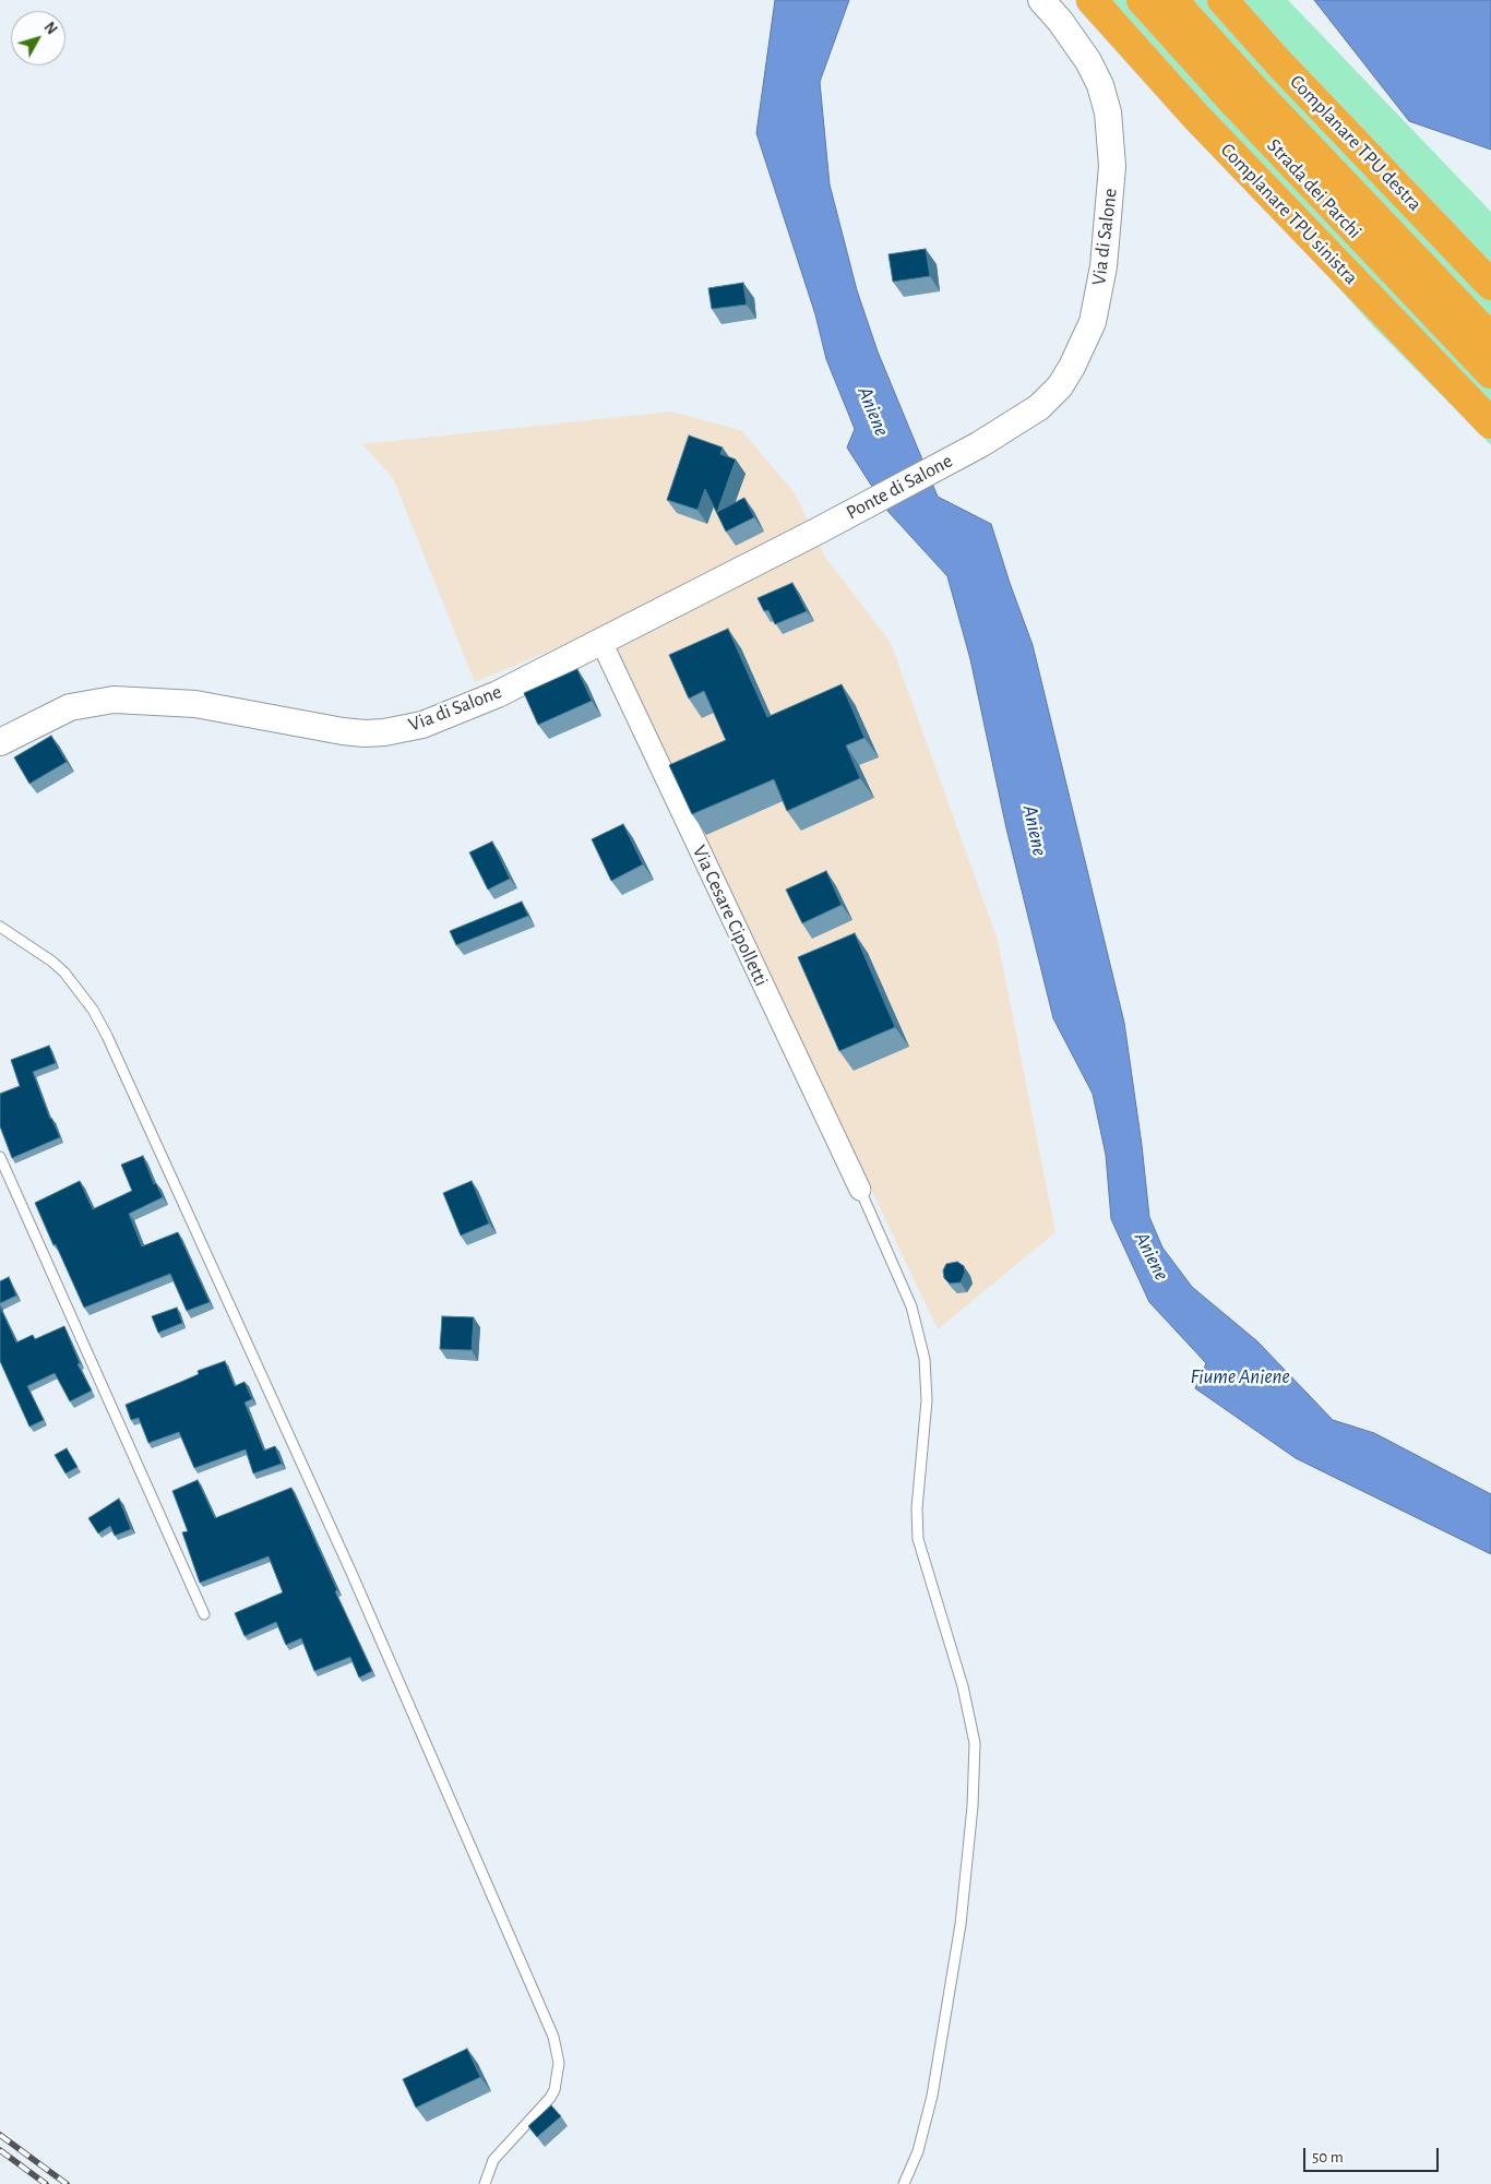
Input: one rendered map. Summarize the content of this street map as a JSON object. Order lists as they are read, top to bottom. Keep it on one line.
{"streets":{"highway":["Complanare TPU destra","Strada dei Parchi","Complanare TPU sinistra"],"street":["Via di Salone","Ponte di Salone","Via Cesare Cipolletti"]},"crossings":[["Via di Salone","Ponte di Salone"],["Via di Salone","Via Cesare Cipolletti"]],"water":["Aniene","Fiume Aniene"],"scale_bar":"50 m","north":"top right"}
